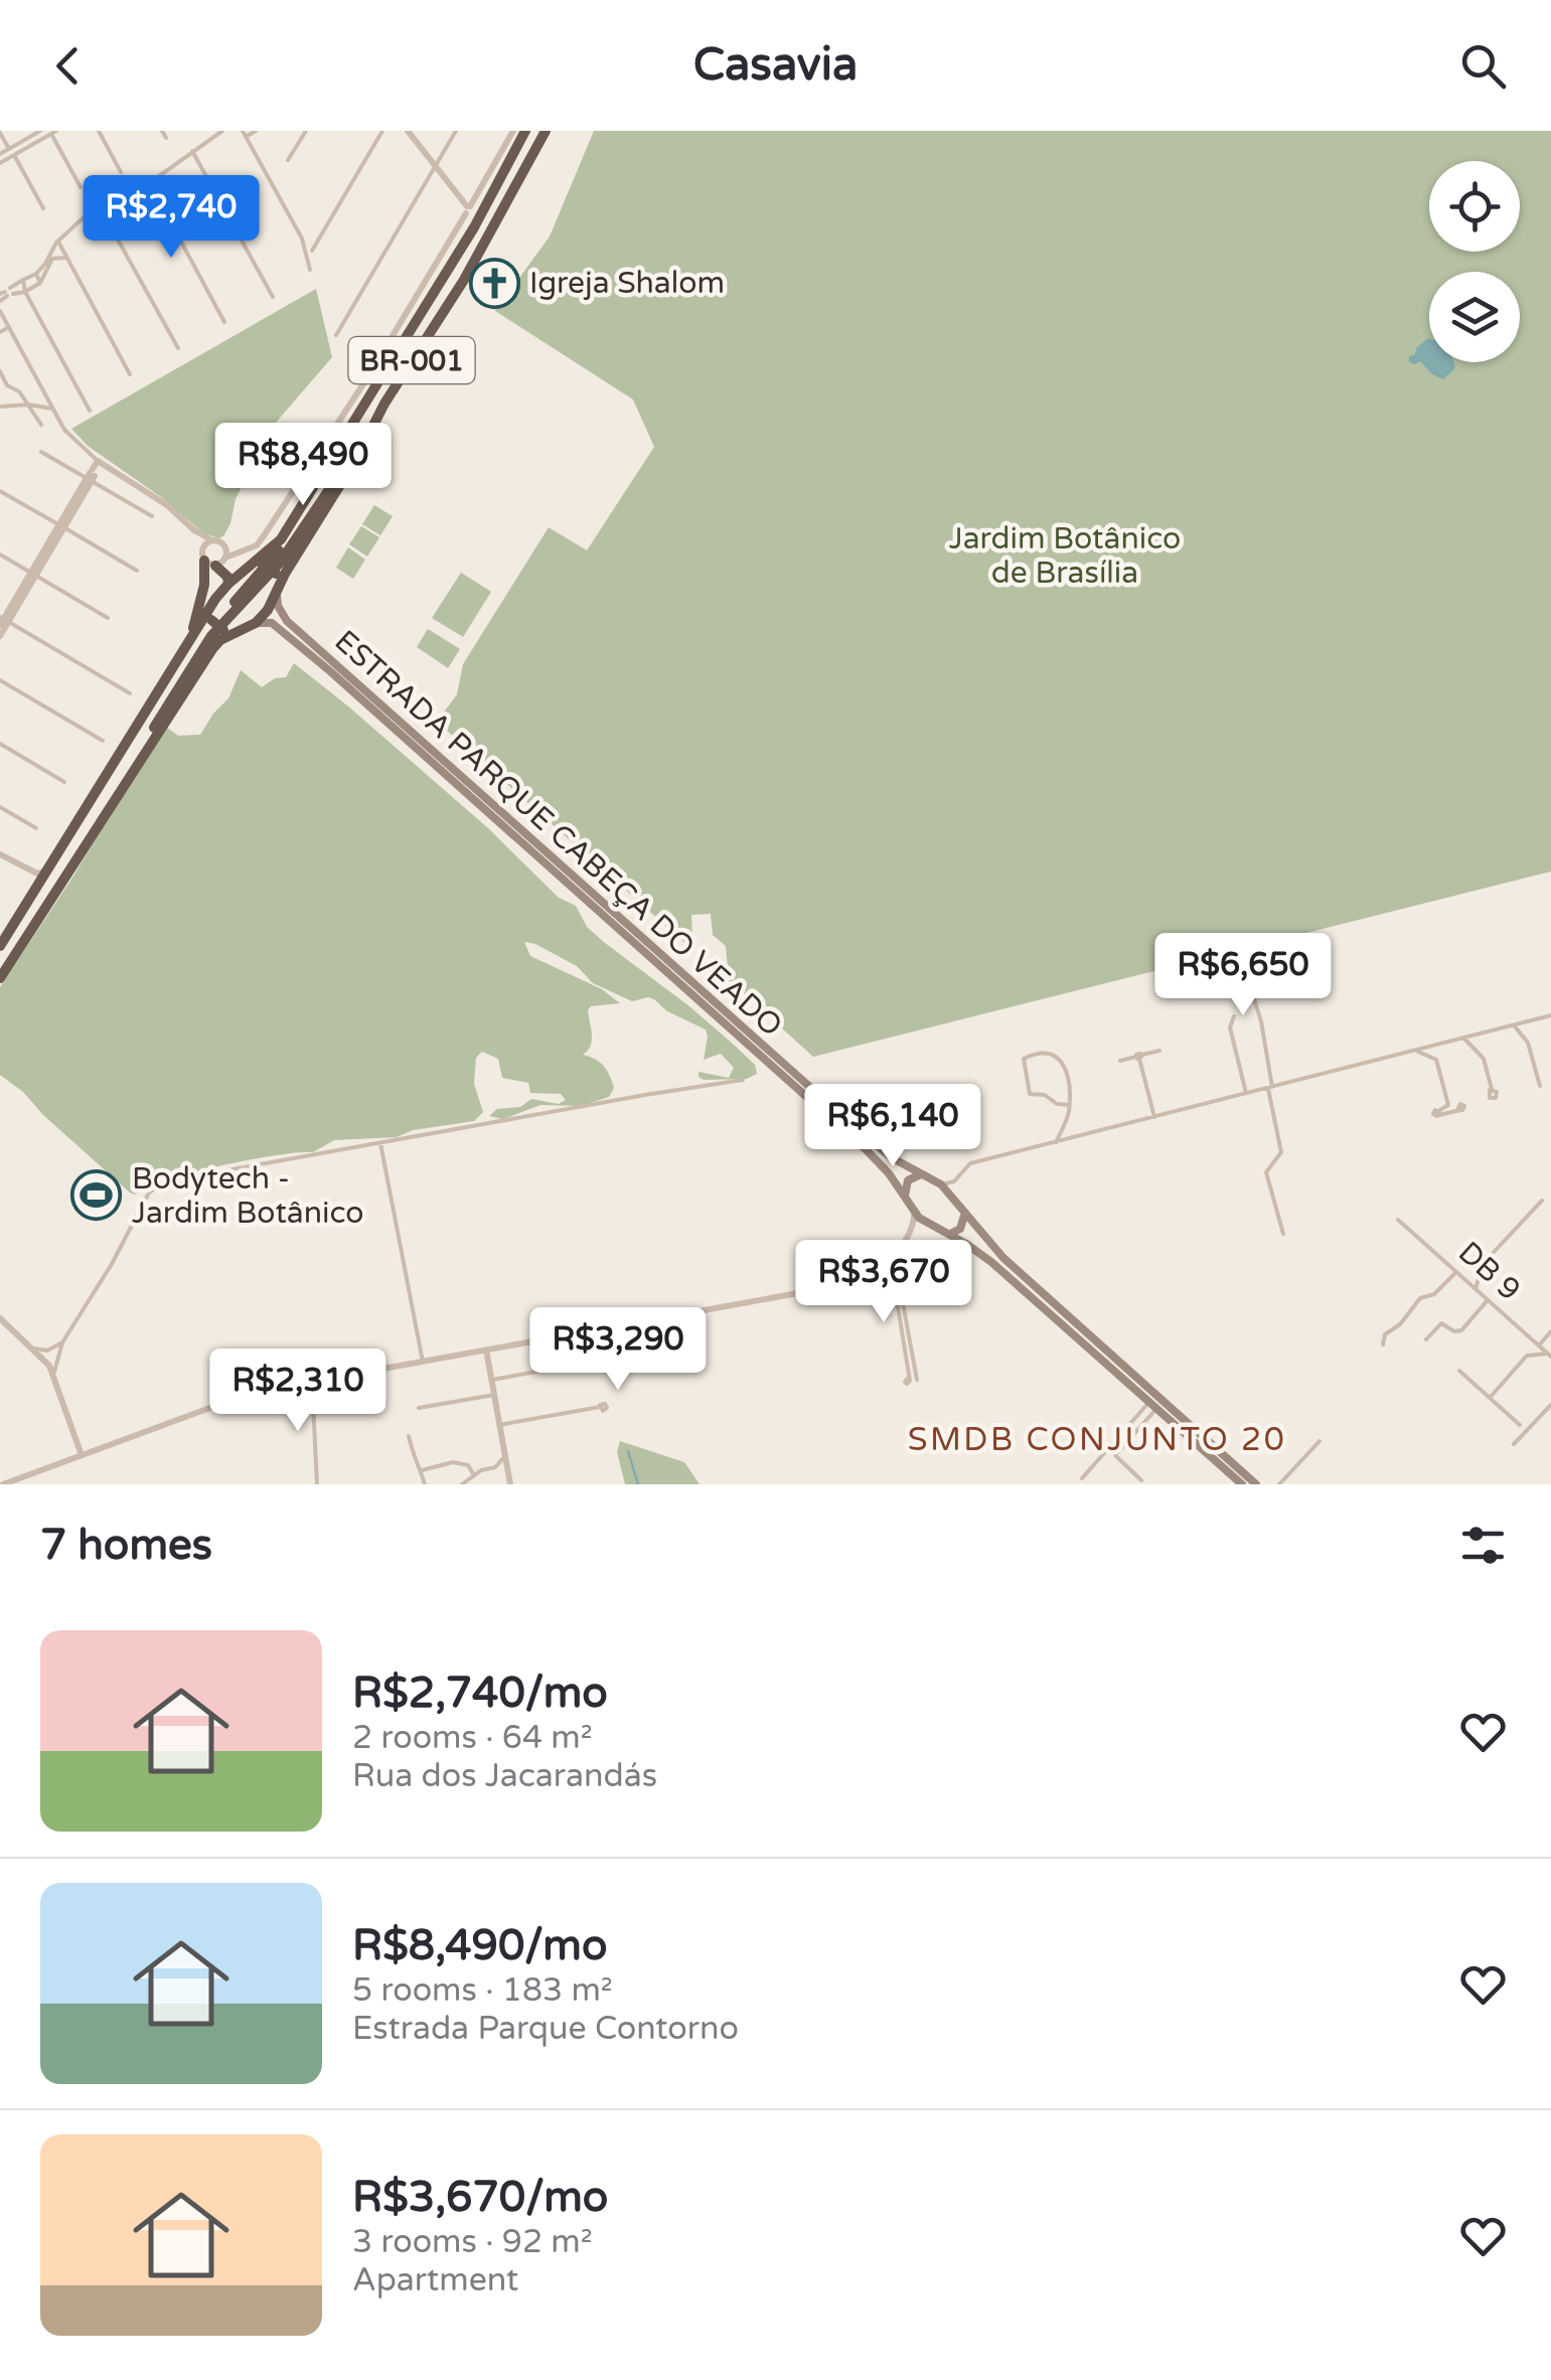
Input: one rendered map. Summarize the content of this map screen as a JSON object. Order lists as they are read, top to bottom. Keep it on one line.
{"streets":{"highway":["BR-001"],"main road":["ESTRADA PARQUE CABEÇA DO VEADO"],"street":["DB 9"]},"crossings":[["BR-001","ESTRADA PARQUE CABEÇA DO VEADO"]],"districts":["SMDB CONJUNTO 20"],"parks":["Jardim Botânico de Brasília"],"places":{"church":["Igreja Shalom"],"sports":["Bodytech - Jardim Botânico"]},"page":{"header":"Casavia","price":["R$2,740","R$8,490","R$6,650","R$6,140","R$3,670","R$3,290","R$2,310"],"heading":"7 homes","list":[{"name":"R$2,740/mo","note":"2 rooms · 64 m² · Rua dos Jacarandás"},{"name":"R$8,490/mo","note":"5 rooms · 183 m² · Estrada Parque Contorno"},{"name":"R$3,670/mo","note":"3 rooms · 92 m² · Apartment"}]}}
